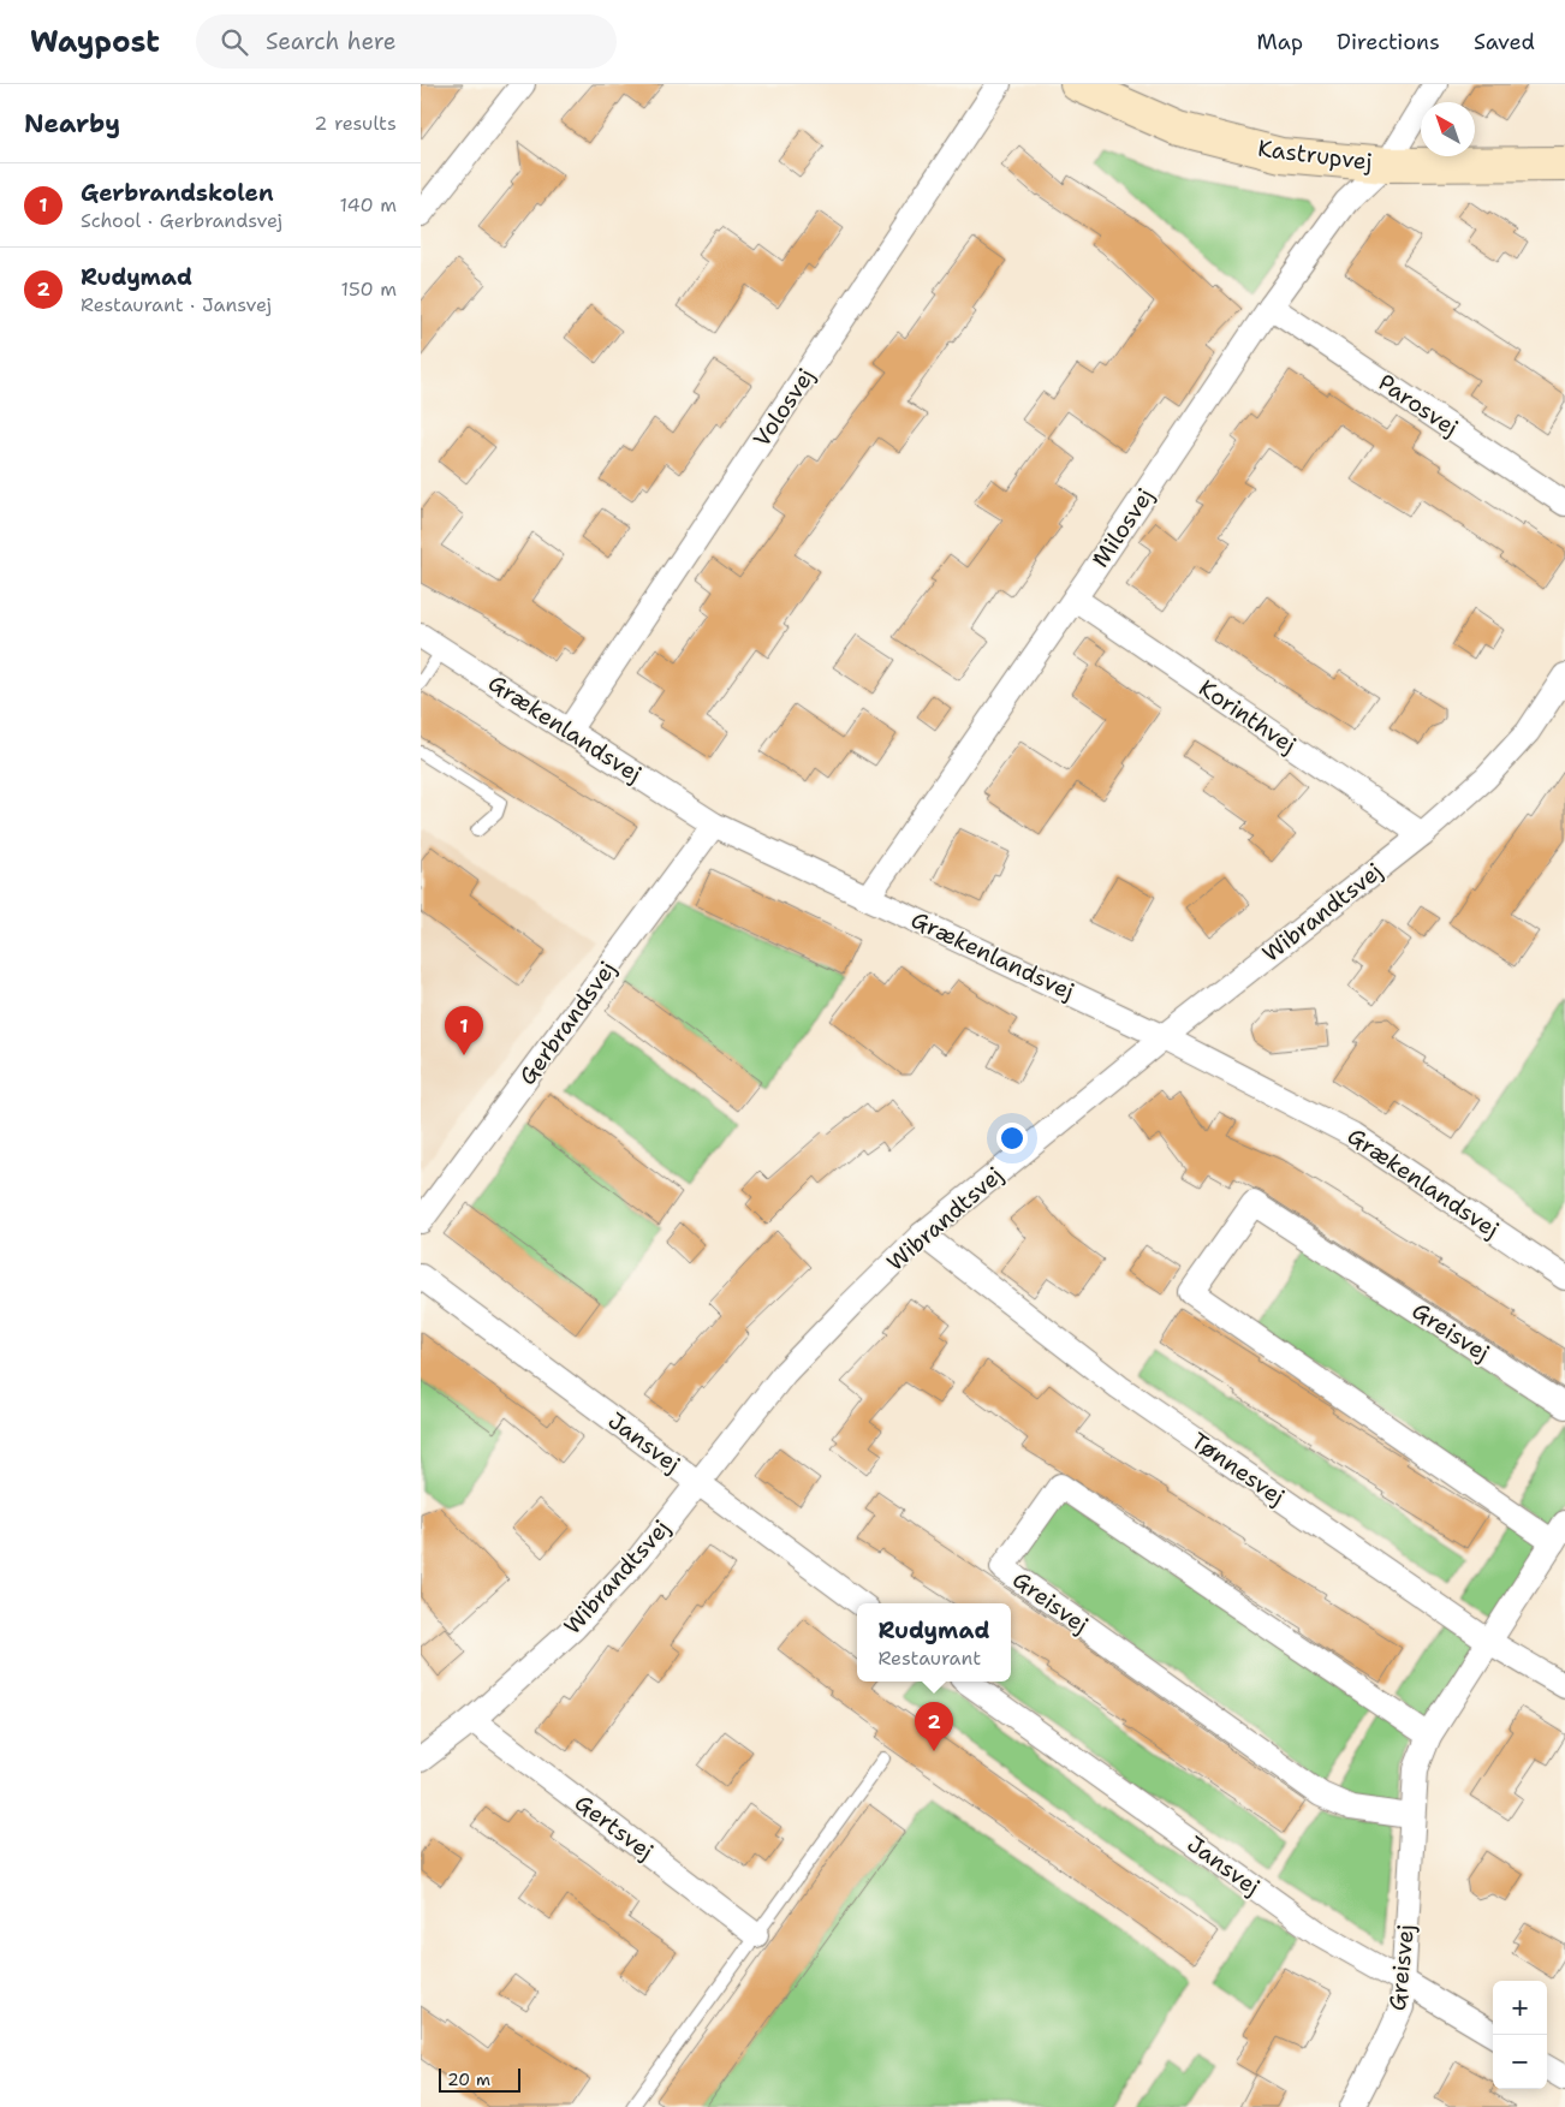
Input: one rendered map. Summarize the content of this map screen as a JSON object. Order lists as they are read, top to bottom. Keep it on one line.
{"streets":{"street":["Kastrupvej","Parosvej","Volosvej","Milosvej","Korinthvej","Grækenlandsvej","Wibrandtsvej","Gerbrandsvej","Greisvej","Jansvej","Tønnesvej","Gertsvej"]},"crossings":[["Kastrupvej","Milosvej"],["Parosvej","Milosvej"],["Volosvej","Grækenlandsvej"],["Milosvej","Korinthvej"],["Milosvej","Grækenlandsvej"],["Korinthvej","Wibrandtsvej"],["Grækenlandsvej","Wibrandtsvej"],["Grækenlandsvej","Gerbrandsvej"],["Wibrandtsvej","Jansvej"],["Wibrandtsvej","Tønnesvej"],["Wibrandtsvej","Gertsvej"],["Greisvej","Jansvej"],["Greisvej","Tønnesvej"]],"scale_bar":"20 m","north":"top left","page":{"header":"Waypost","search":"Search here","nav":["Map","Directions","Saved"],"heading":["Nearby","2 results"],"list":[{"mark":"1","name":"Gerbrandskolen","note":"School · Gerbrandsvej","value":"140 m"},{"mark":"2","name":"Rudymad","note":"Restaurant · Jansvej","value":"150 m"}],"pins":["1","2"],"popup":["Rudymad","Restaurant"],"map_buttons":["+","−"],"scale":"20 m"}}
